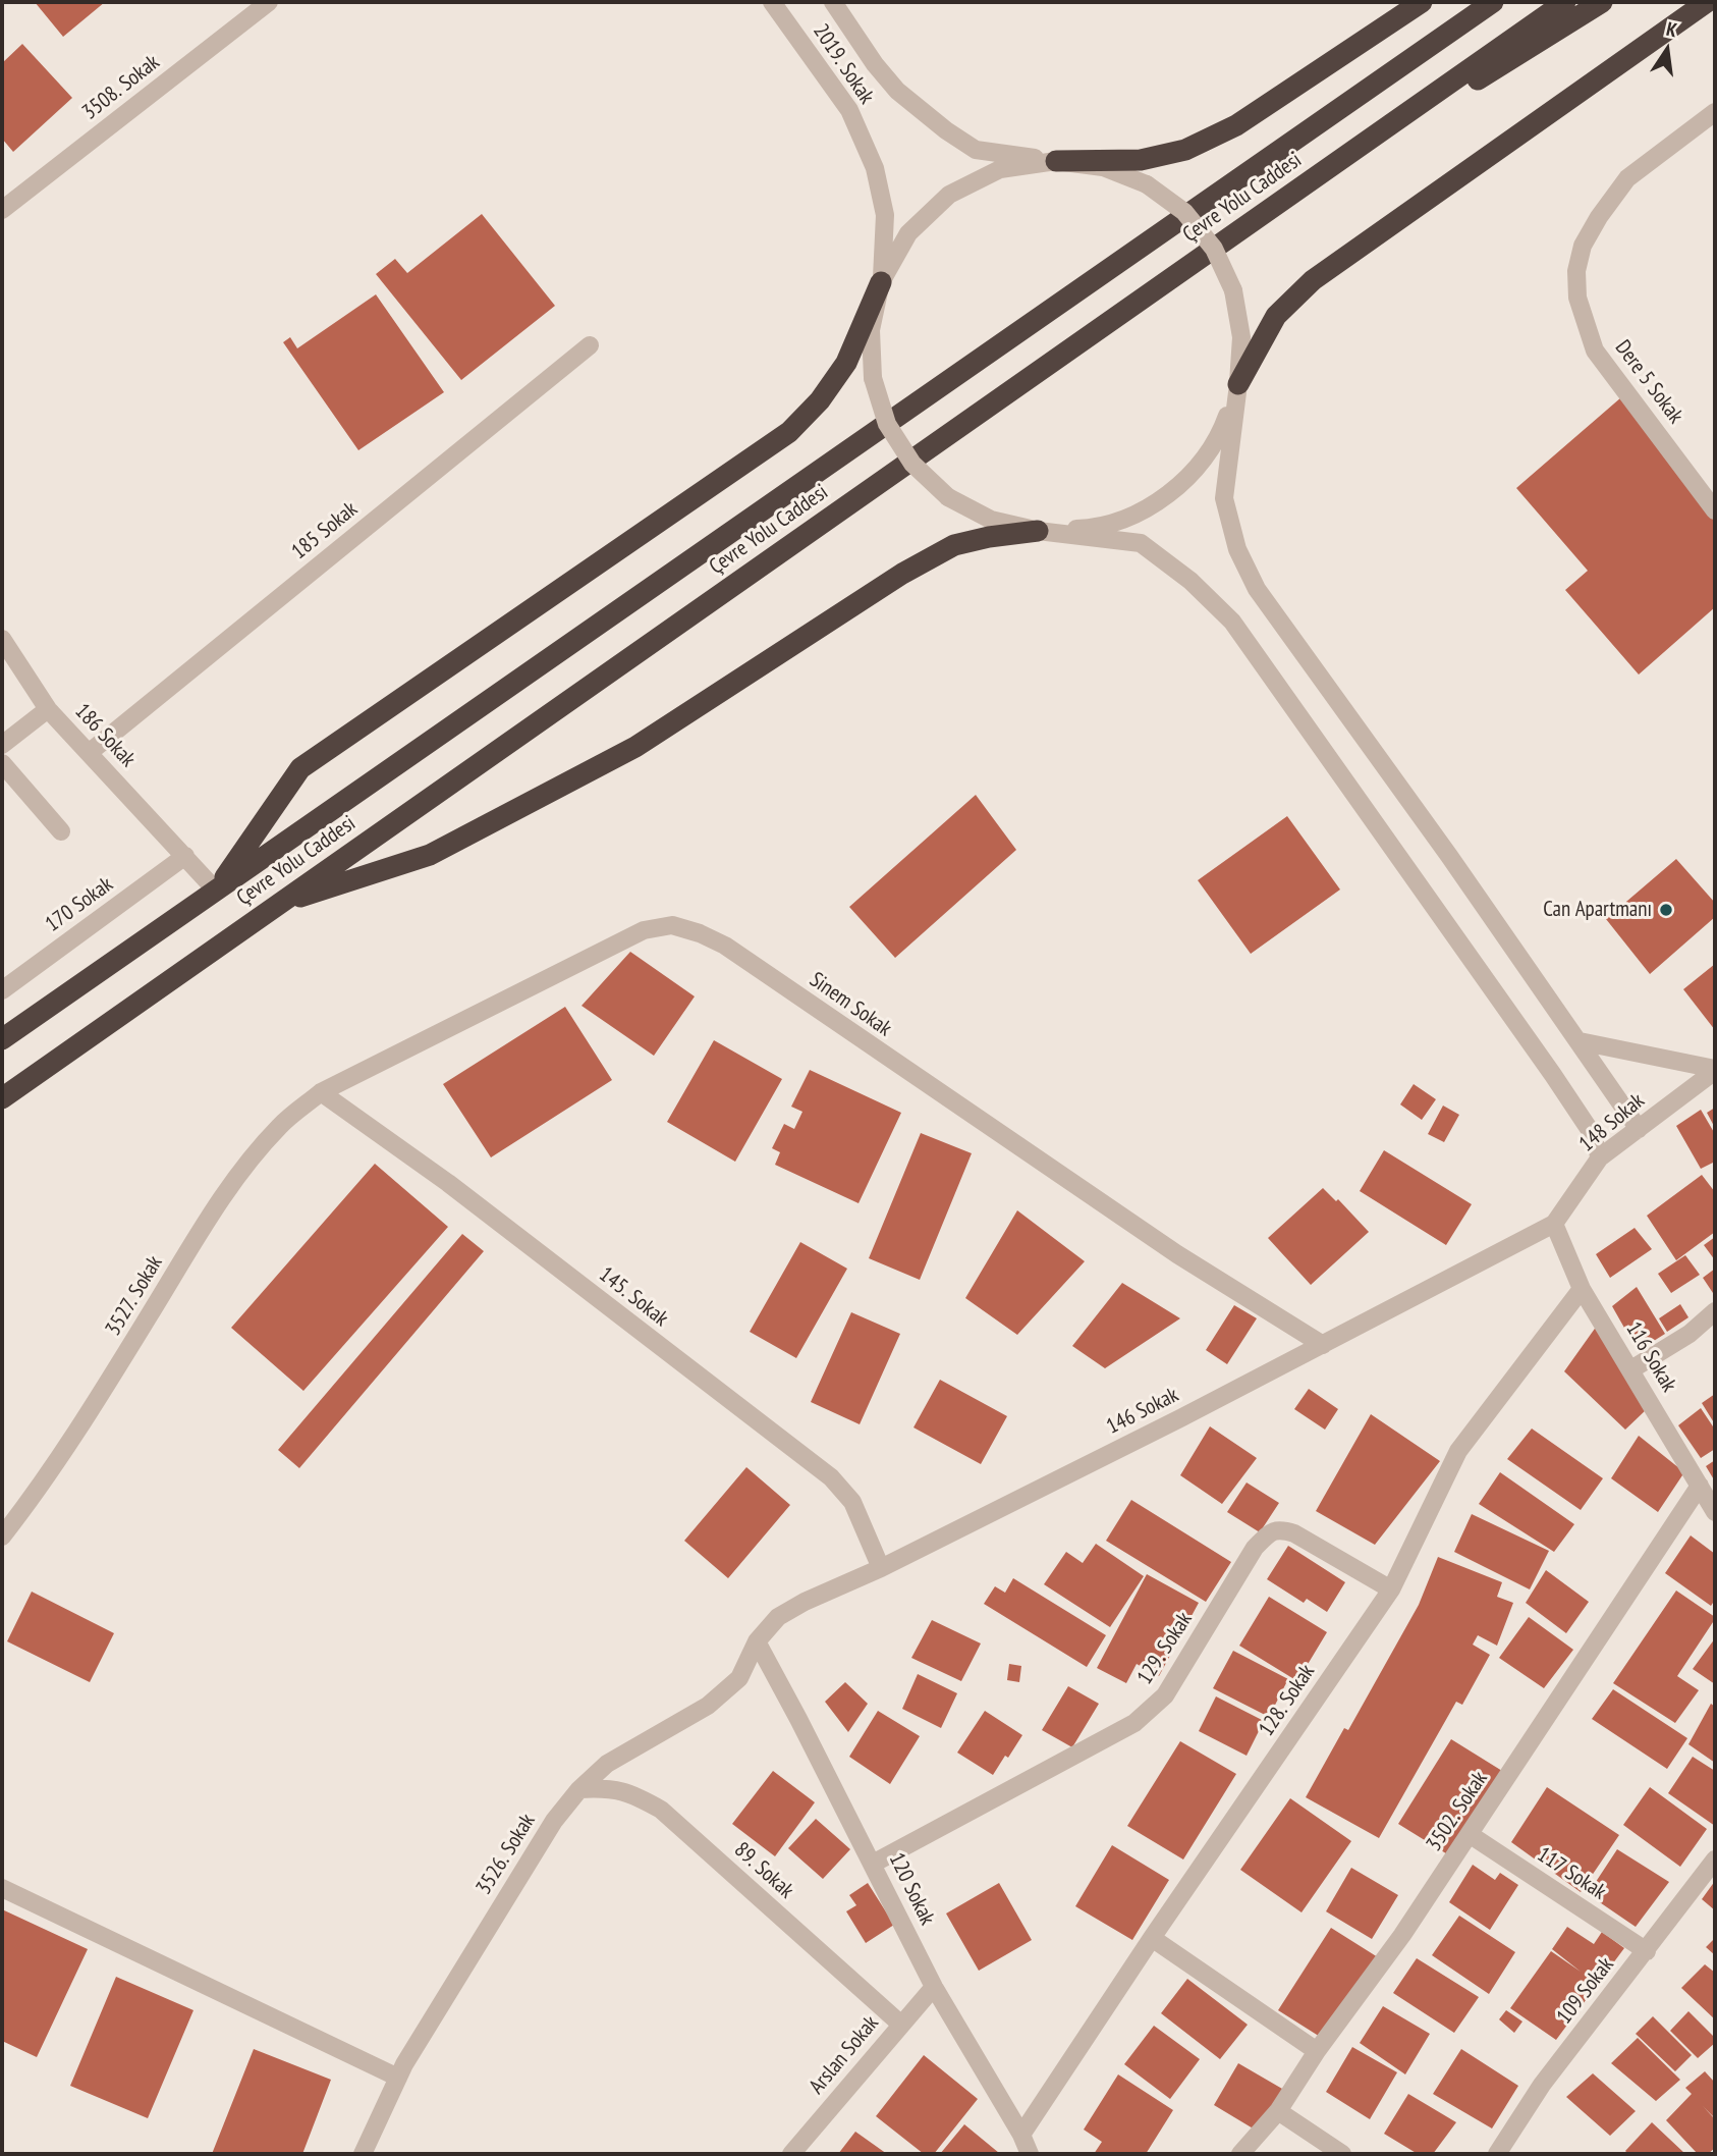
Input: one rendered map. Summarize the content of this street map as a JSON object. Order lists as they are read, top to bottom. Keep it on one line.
{"streets":{"highway":["Çevre Yolu Caddesi"],"street":["2019. Sokak","3508. Sokak","Dere 5 Sokak","185 Sokak","186 Sokak","170 Sokak","Sinem Sokak","148 Sokak","3527. Sokak","145. Sokak","116 Sokak","146 Sokak","129. Sokak","128. Sokak","3502. Sokak","3526. Sokak","89. Sokak","117 Sokak","120 Sokak","109 Sokak","Arslan Sokak"]},"crossings":[["Çevre Yolu Caddesi","186 Sokak"],["185 Sokak","186 Sokak"],["186 Sokak","170 Sokak"],["Sinem Sokak","3527. Sokak"],["Sinem Sokak","145. Sokak"],["Sinem Sokak","146 Sokak"],["148 Sokak","116 Sokak"],["148 Sokak","146 Sokak"],["3527. Sokak","145. Sokak"],["145. Sokak","146 Sokak"],["116 Sokak","146 Sokak"],["116 Sokak","128. Sokak"],["116 Sokak","3502. Sokak"],["146 Sokak","3526. Sokak"],["146 Sokak","120 Sokak"],["129. Sokak","128. Sokak"],["129. Sokak","120 Sokak"],["128. Sokak","120 Sokak"],["3502. Sokak","117 Sokak"],["3526. Sokak","89. Sokak"],["3526. Sokak","120 Sokak"],["89. Sokak","Arslan Sokak"],["117 Sokak","109 Sokak"],["120 Sokak","Arslan Sokak"]],"places":["Can Apartmanı"],"north":"top"}
